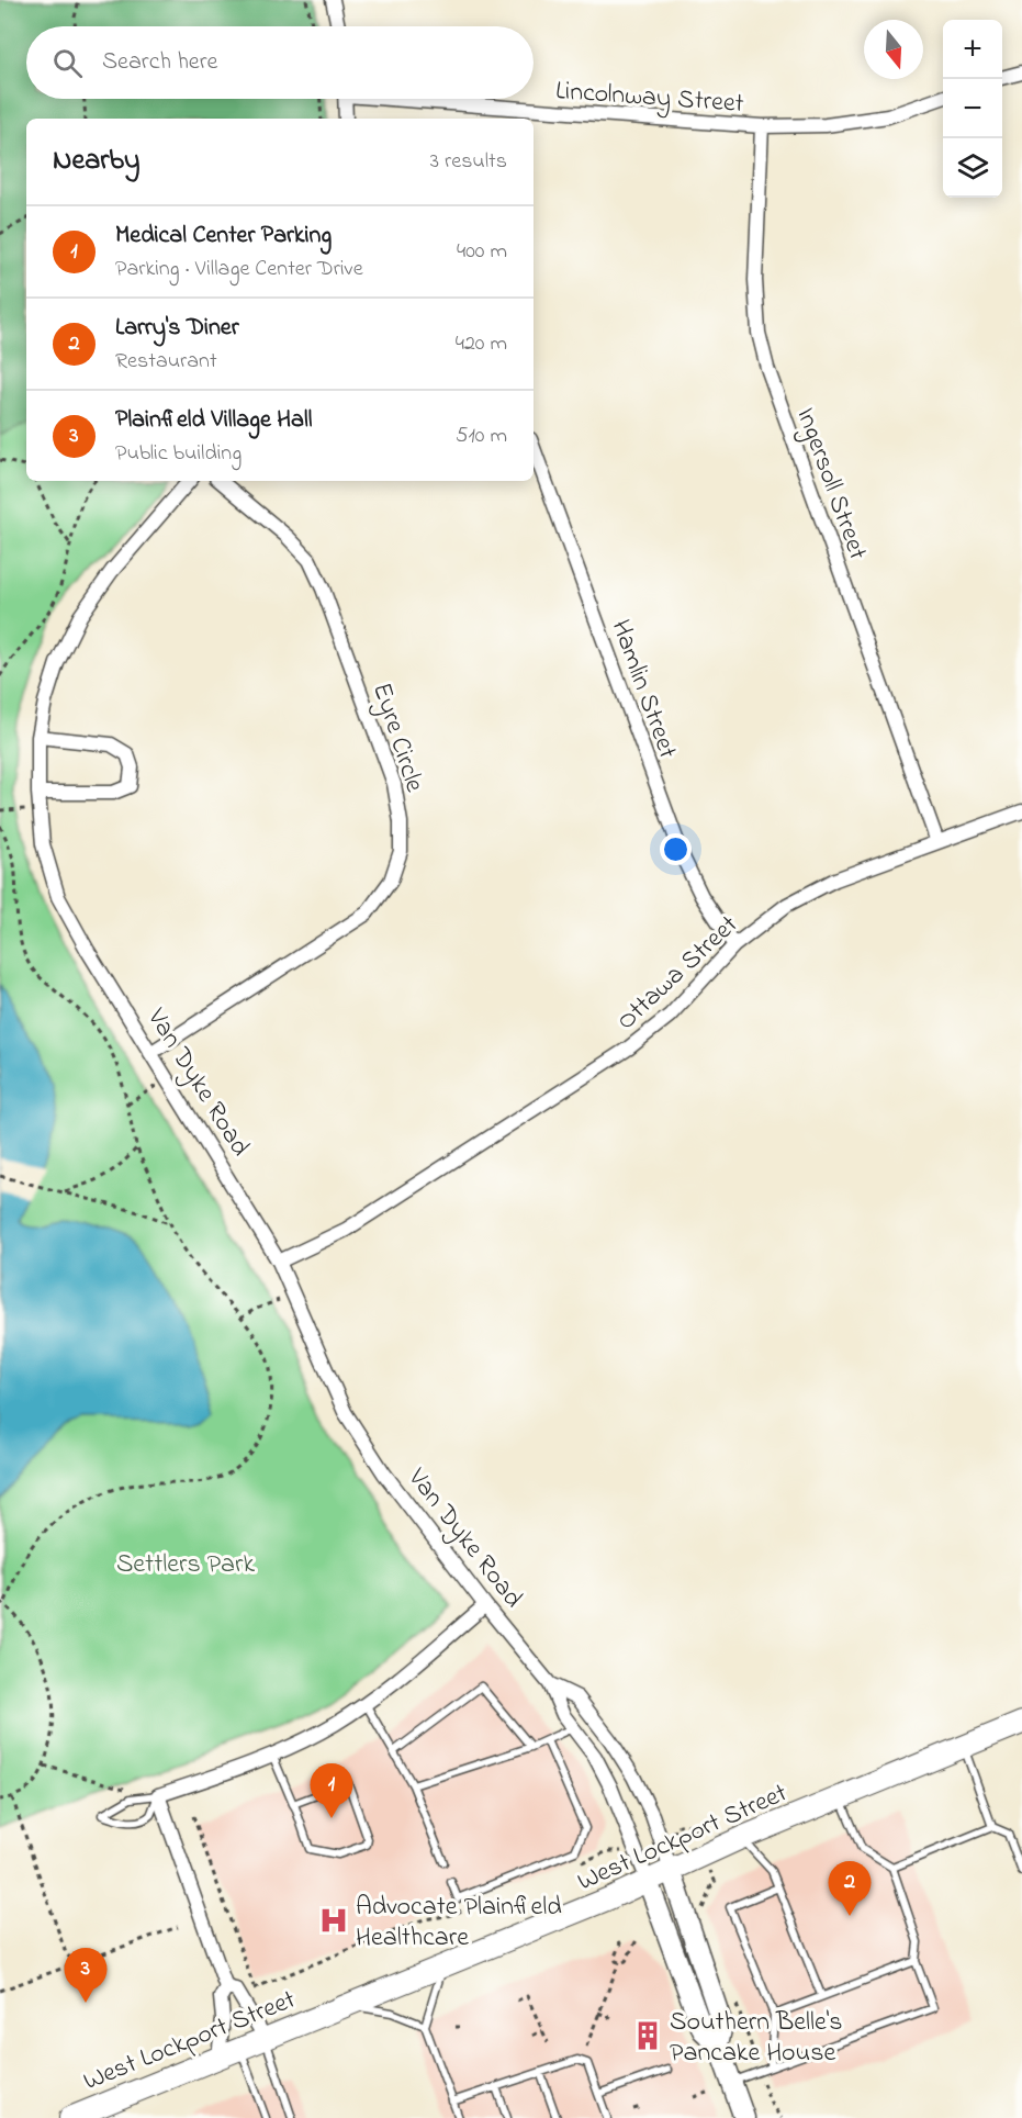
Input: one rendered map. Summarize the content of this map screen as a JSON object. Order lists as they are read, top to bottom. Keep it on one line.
{"streets":{"main road":["West Lockport Street"],"street":["Lincolnway Street","Ingersoll Street","Hamlin Street","Eyre Circle","Ottawa Street","Van Dyke Road"]},"crossings":[["Lincolnway Street","Ingersoll Street"],["Ingersoll Street","Ottawa Street"],["Hamlin Street","Ottawa Street"],["Eyre Circle","Van Dyke Road"],["Ottawa Street","Van Dyke Road"],["Van Dyke Road","West Lockport Street"]],"parks":["Settlers Park"],"places":{"hospital":["Advocate Plainfield Healthcare"],"building":["Southern Belle's Pancake House"]},"north":"bottom","page":{"map_buttons":["+","−"],"search":"Search here","heading":["Nearby","3 results"],"list":[{"mark":"1","name":"Medical Center Parking","note":"Parking · Village Center Drive","value":"400 m"},{"mark":"2","name":"Larry's Diner","note":"Restaurant","value":"420 m"},{"mark":"3","name":"Plainfield Village Hall","note":"Public building","value":"510 m"}],"pins":["1","2","3"]}}
